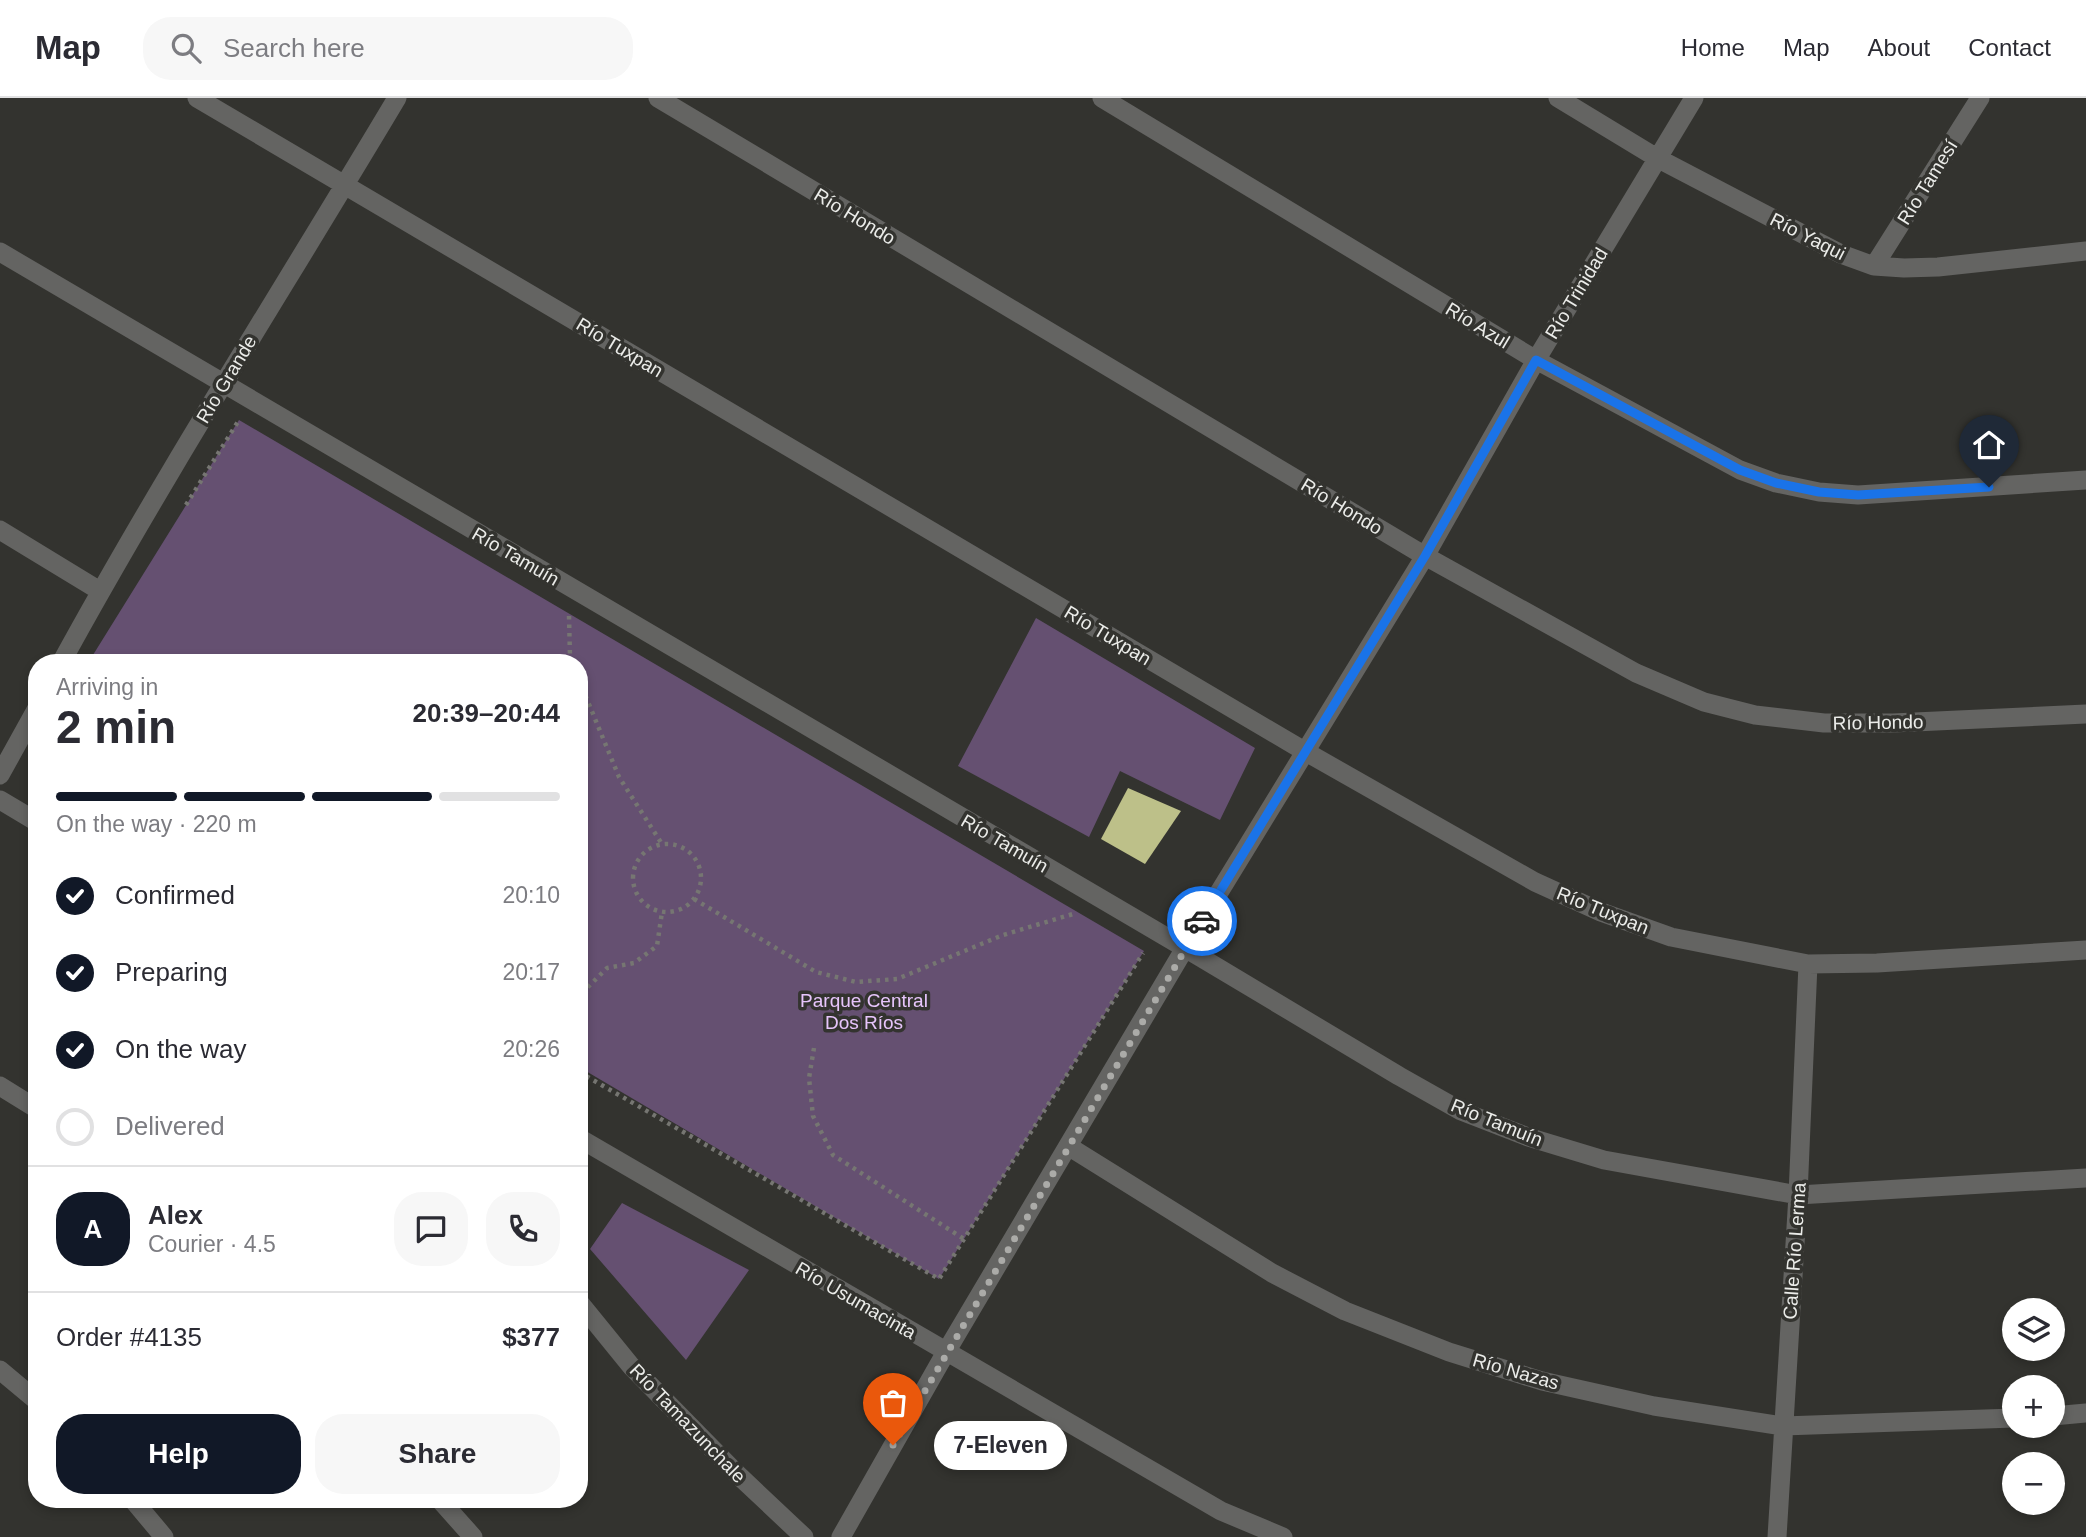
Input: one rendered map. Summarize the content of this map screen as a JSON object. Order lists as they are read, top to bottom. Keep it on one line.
{"streets":{"street":["Río Tamesí","Río Hondo","Río Yaqui","Río Trinidad","Río Azul","Río Tuxpan","Río Grande","Río Tamuín","Calle Río Lerma","Río Usumacinta","Río Nazas","Río Tamazunchale"]},"crossings":[["Río Tamesí","Río Yaqui"],["Río Hondo","Río Trinidad"],["Río Yaqui","Río Trinidad"],["Río Trinidad","Río Azul"],["Río Trinidad","Río Tuxpan"],["Río Trinidad","Río Tamuín"],["Río Trinidad","Río Usumacinta"],["Río Trinidad","Río Nazas"],["Río Tuxpan","Río Grande"],["Río Tuxpan","Calle Río Lerma"],["Río Grande","Río Tamuín"],["Río Tamuín","Calle Río Lerma"],["Calle Río Lerma","Río Nazas"]],"parks":["Parque Central Dos Ríos"],"places":["7-Eleven"],"page":{"header":"Map","search":"Search here","nav":["Home","Map","About","Contact"],"heading":["2 min","Arriving in","20:39–20:44"],"panel":["Alex","Courier · 4.5","Order #4135","$377"],"bar":"On the way · 220 m","list":[["Confirmed","20:10"],["Preparing","20:17"],["On the way","20:26"],"Delivered"],"round":"A","map_buttons":["+","−"],"buttons":["Help","Share"],"bubble":"7-Eleven"}}
